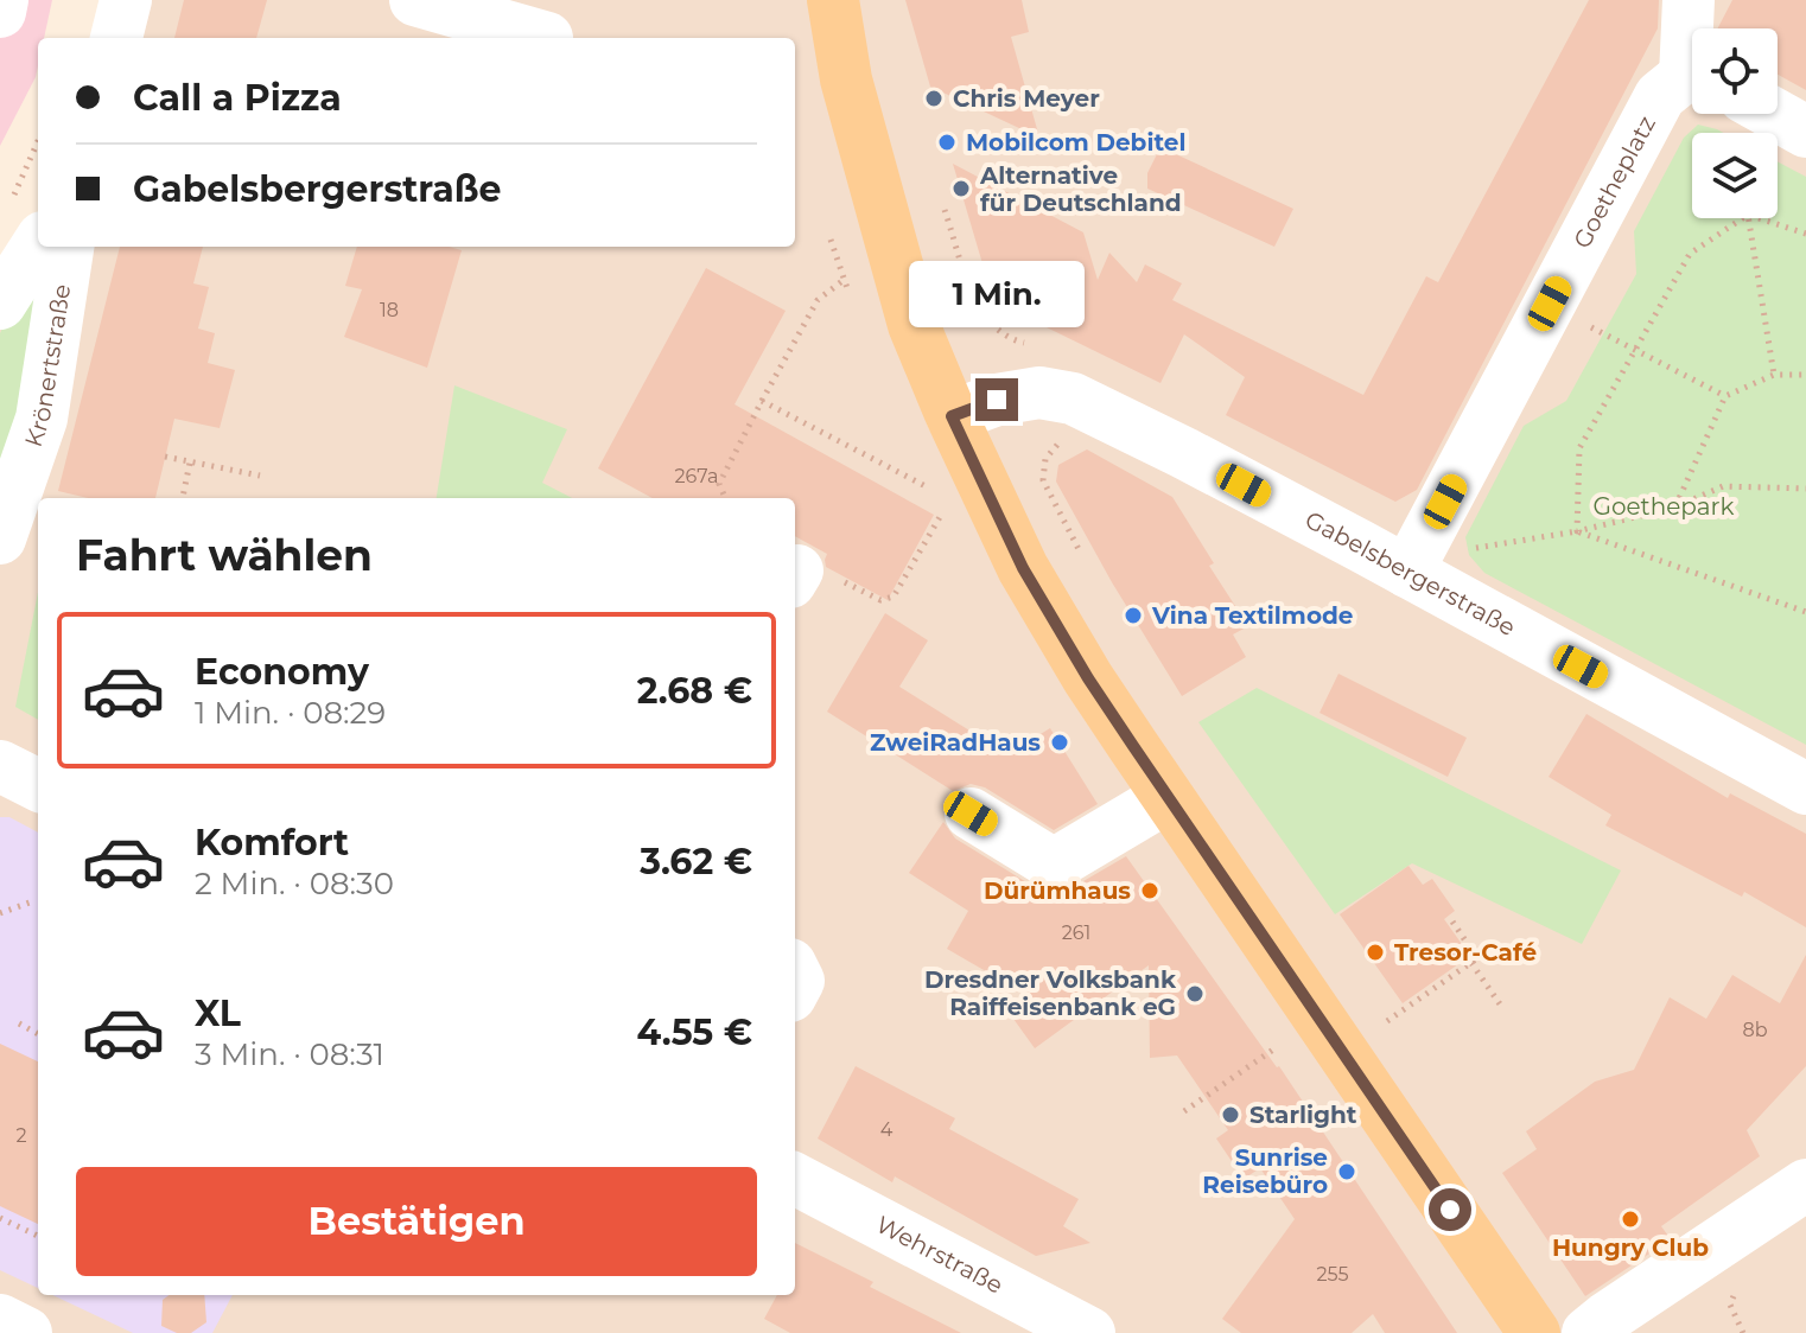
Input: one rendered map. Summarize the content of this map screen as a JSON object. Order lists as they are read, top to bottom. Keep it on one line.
{"streets":{"street":["Goetheplatz","Krönertstraße","Gabelsbergerstraße","Wehrstraße"]},"crossings":[["Goetheplatz","Gabelsbergerstraße"]],"parks":["Goethepark"],"places":["Chris Meyer","Mobilcom Debitel","Alternative für Deutschland","Vina Textilmode","ZweiRadHaus","Dürümhaus","Tresor-Café","Dresdner Volksbank Raiffeisenbank eG","Starlight","Sunrise Reisebüro","Hungry Club"],"house_numbers":["18","267a","261","8b","4","2","255"],"page":{"banner":["Call a Pizza","Gabelsbergerstraße"],"bubble":"1 Min.","heading":"Fahrt wählen","list":[{"name":"Economy","note":"1 Min. · 08:29","value":"2.68 €"},{"name":"Komfort","note":"2 Min. · 08:30","value":"3.62 €"},{"name":"XL","note":"3 Min. · 08:31","value":"4.55 €"}],"buttons":"Bestätigen"}}
